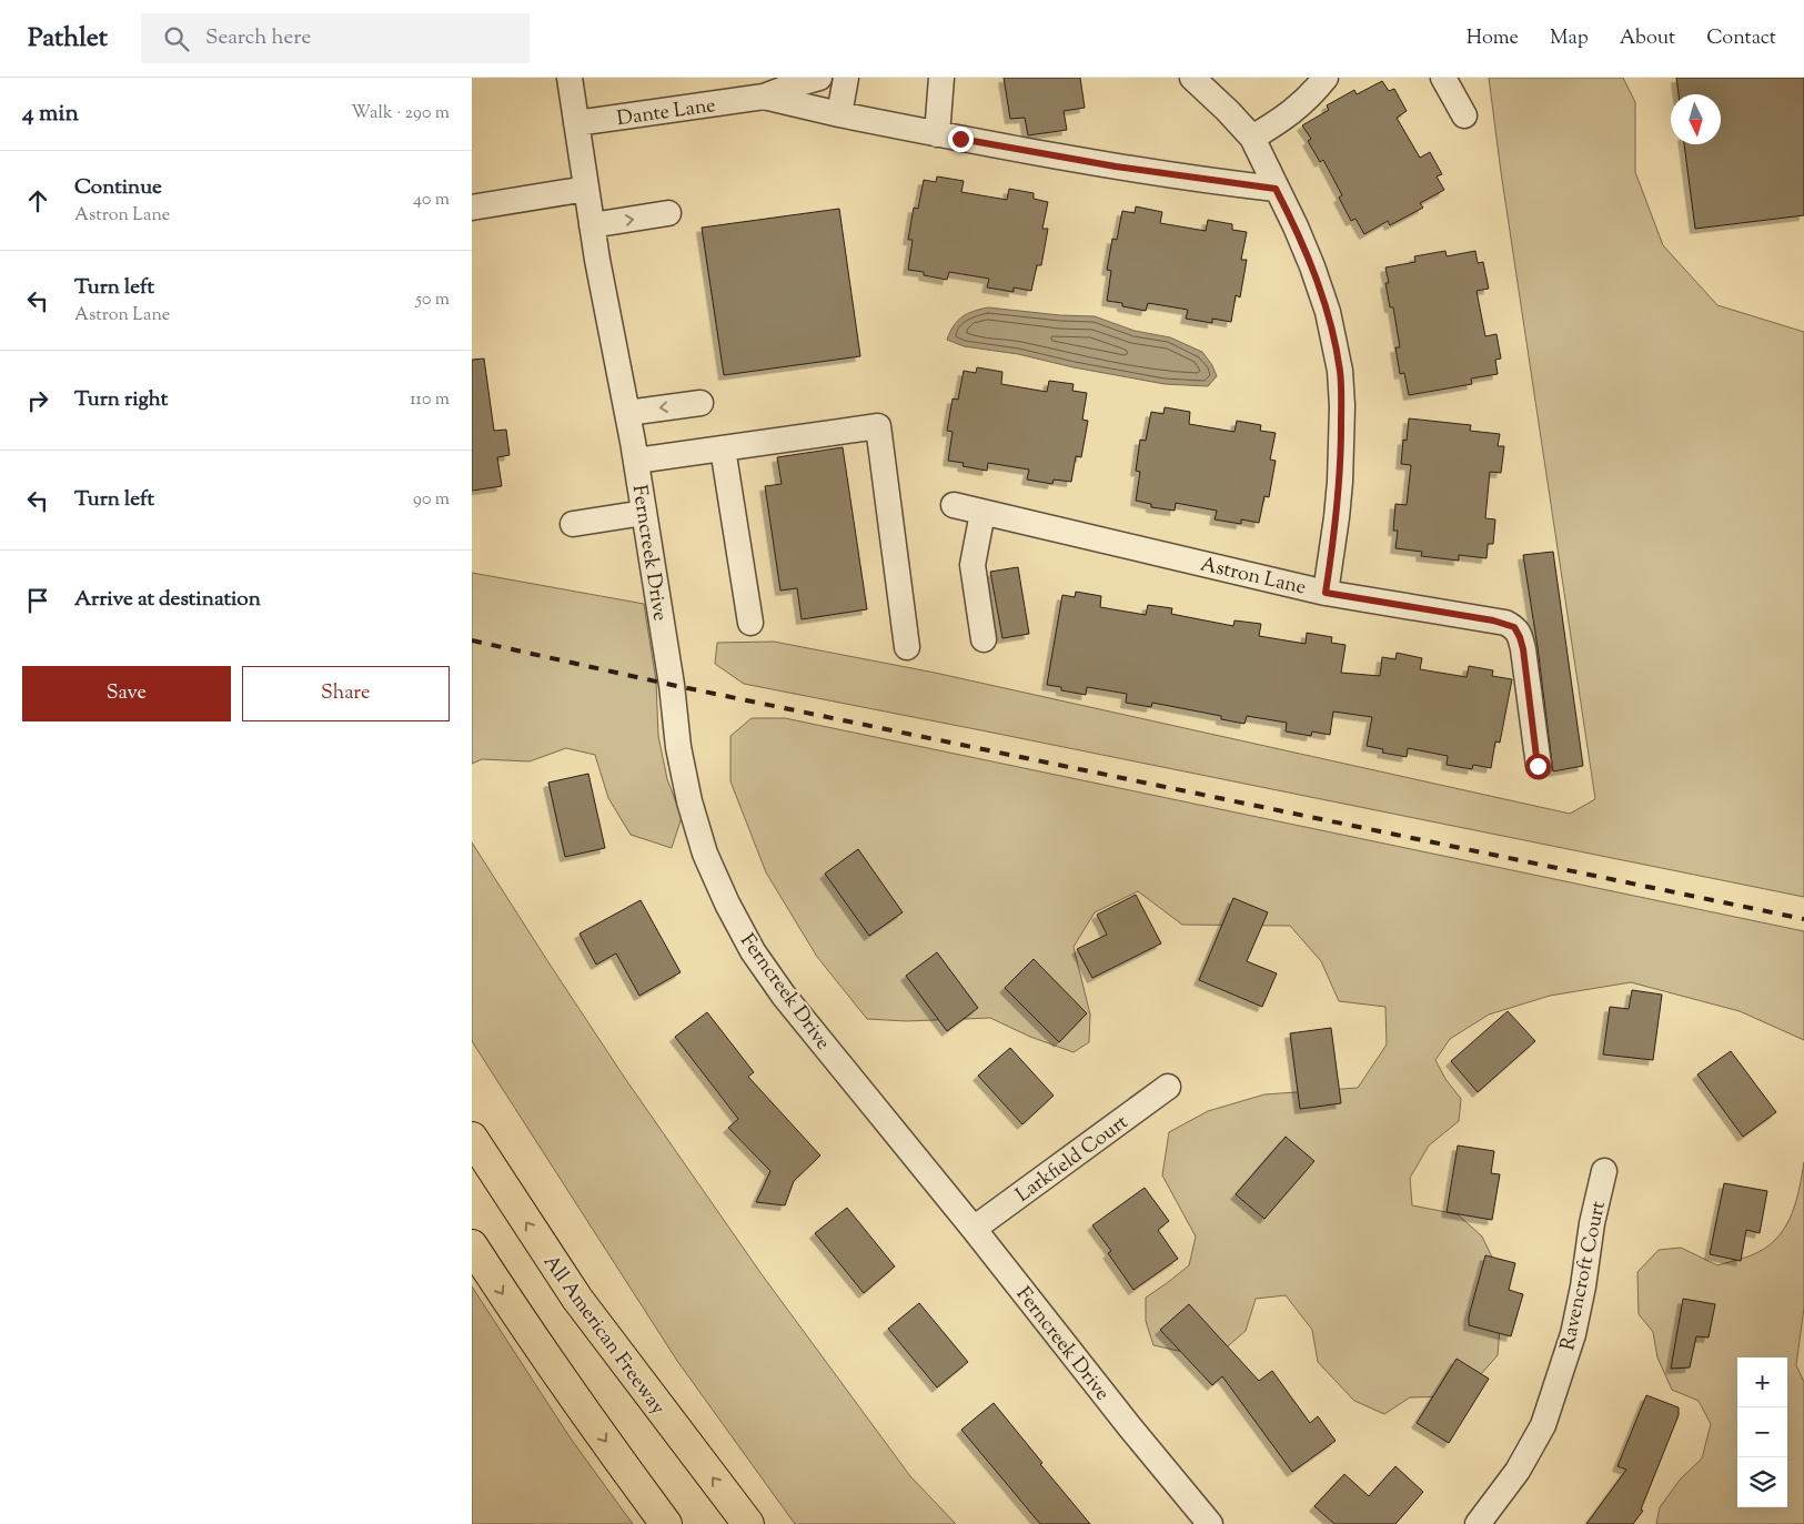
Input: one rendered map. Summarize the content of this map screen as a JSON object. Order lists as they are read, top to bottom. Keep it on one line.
{"streets":{"highway":["All American Freeway"],"street":["Dante Lane","Ferncreek Drive","Astron Lane","Larkfield Court","Ravencroft Court"]},"crossings":[["Dante Lane","Ferncreek Drive"],["Ferncreek Drive","Larkfield Court"]],"north":"bottom","page":{"header":"Pathlet","search":"Search here","nav":["Home","Map","About","Contact"],"heading":["4 min","Walk · 290 m"],"list":[["Continue","Astron Lane","40 m"],["Turn left","Astron Lane","50 m"],["Turn right","110 m"],["Turn left","90 m"],"Arrive at destination"],"buttons":["Save","Share"],"map_buttons":["+","−"]}}
